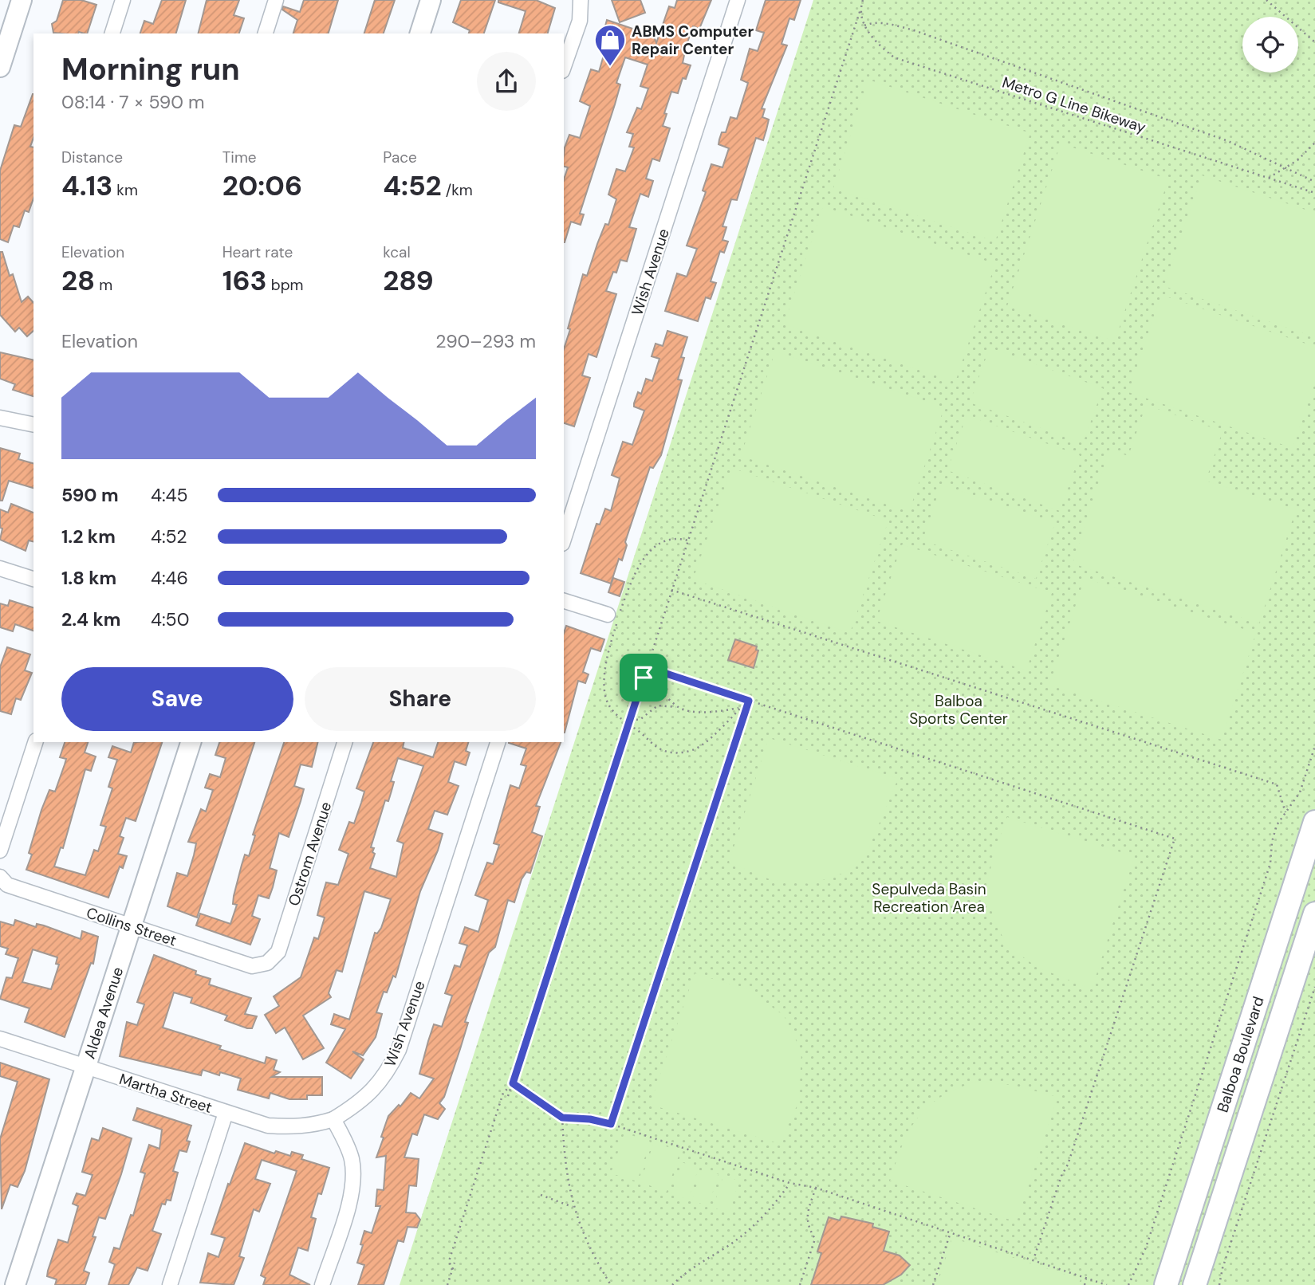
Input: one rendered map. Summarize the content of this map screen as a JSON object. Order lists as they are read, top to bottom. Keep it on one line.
{"streets":{"main road":["Balboa Boulevard"],"street":["Wish Avenue","Ostrom Avenue","Collins Street","Aldea Avenue","Martha Street"],"path":["Metro G Line Bikeway"]},"crossings":[["Wish Avenue","Martha Street"],["Ostrom Avenue","Collins Street"],["Collins Street","Aldea Avenue"],["Aldea Avenue","Martha Street"]],"parks":["Balboa Sports Center","Sepulveda Basin Recreation Area"],"places":{"shop":["ABMS Computer Repair Center"]},"page":{"heading":["Morning run","08:14 · 7 × 590 m"],"stats":[["Distance","4.13 km"],["Time","20:06"],["Pace","4:52 /km"],["Elevation","28 m"],["Heart rate","163 bpm"],["kcal","289"]],"chart":["Elevation","290–293 m"],"list":[{"name":"590 m","note":"4:45"},{"name":"1.2 km","note":"4:52"},{"name":"1.8 km","note":"4:46"},{"name":"2.4 km","note":"4:50"}],"buttons":["Save","Share"]}}
